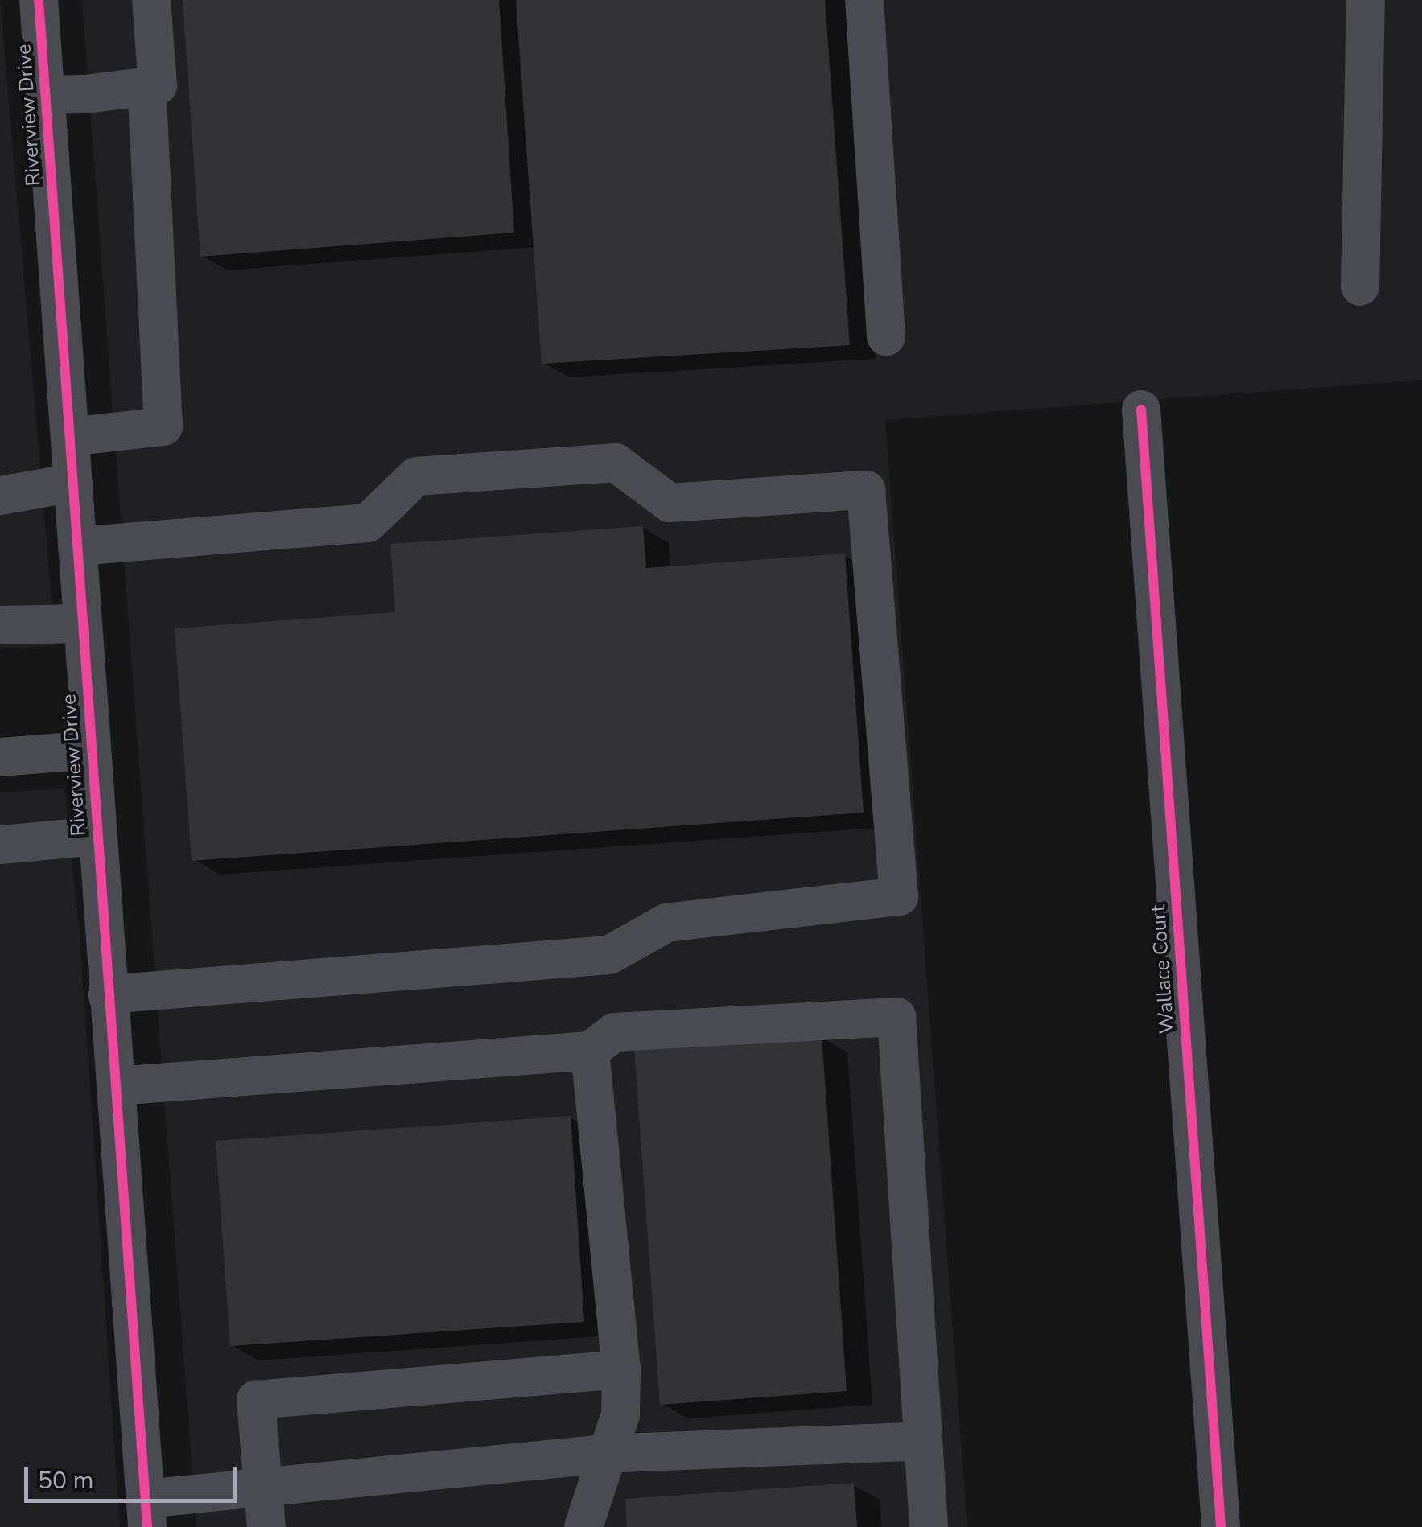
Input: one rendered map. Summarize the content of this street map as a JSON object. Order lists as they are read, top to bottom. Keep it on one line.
{"streets":{"street":["Riverview Drive","Wallace Court"]},"scale_bar":"50 m"}
